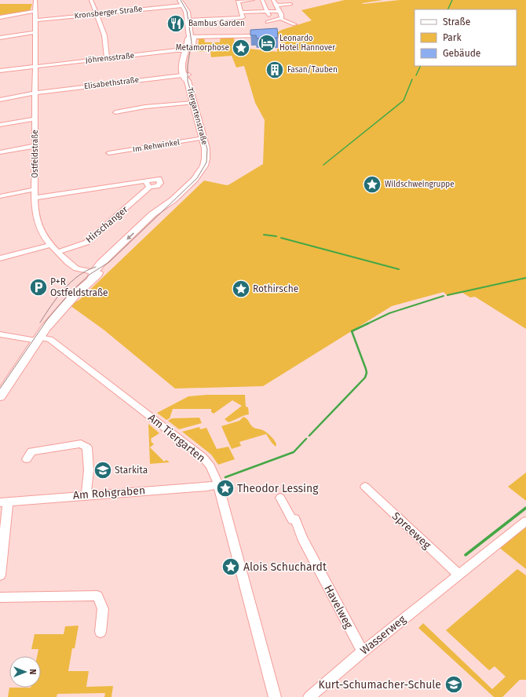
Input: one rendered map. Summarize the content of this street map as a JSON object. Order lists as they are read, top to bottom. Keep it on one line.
{"streets":{"main road":["Tiergartenstraße"],"street":["Kronsberger Straße","Jöhrensstraße","Elisabethstraße","Im Rehwinkel","Ostfeldstraße","Hirschanger","Am Tiergarten","Am Rohgraben","Spreeweg","Havelweg","Wasserweg"]},"crossings":[["Kronsberger Straße","Tiergartenstraße"],["Kronsberger Straße","Ostfeldstraße"],["Jöhrensstraße","Tiergartenstraße"],["Jöhrensstraße","Ostfeldstraße"],["Elisabethstraße","Tiergartenstraße"],["Elisabethstraße","Ostfeldstraße"],["Tiergartenstraße","Im Rehwinkel"],["Tiergartenstraße","Ostfeldstraße"],["Tiergartenstraße","Am Tiergarten"],["Ostfeldstraße","Hirschanger"],["Am Tiergarten","Am Rohgraben"],["Spreeweg","Wasserweg"],["Havelweg","Wasserweg"]],"places":{"restaurant":["Bambus Garden"],"hotel":["Leonardo Hotel Hannover"],"place":["Metamorphose","Wildschweingruppe","Rothirsche","Theodor Lessing","Alois Schuchardt"],"building":["Fasan/Tauben"],"parking":["P+R Ostfeldstraße"],"school or university":["Starkita","Kurt-Schumacher-Schule"]},"legend":["Straße","Park","Gebäude"],"north":"right"}
